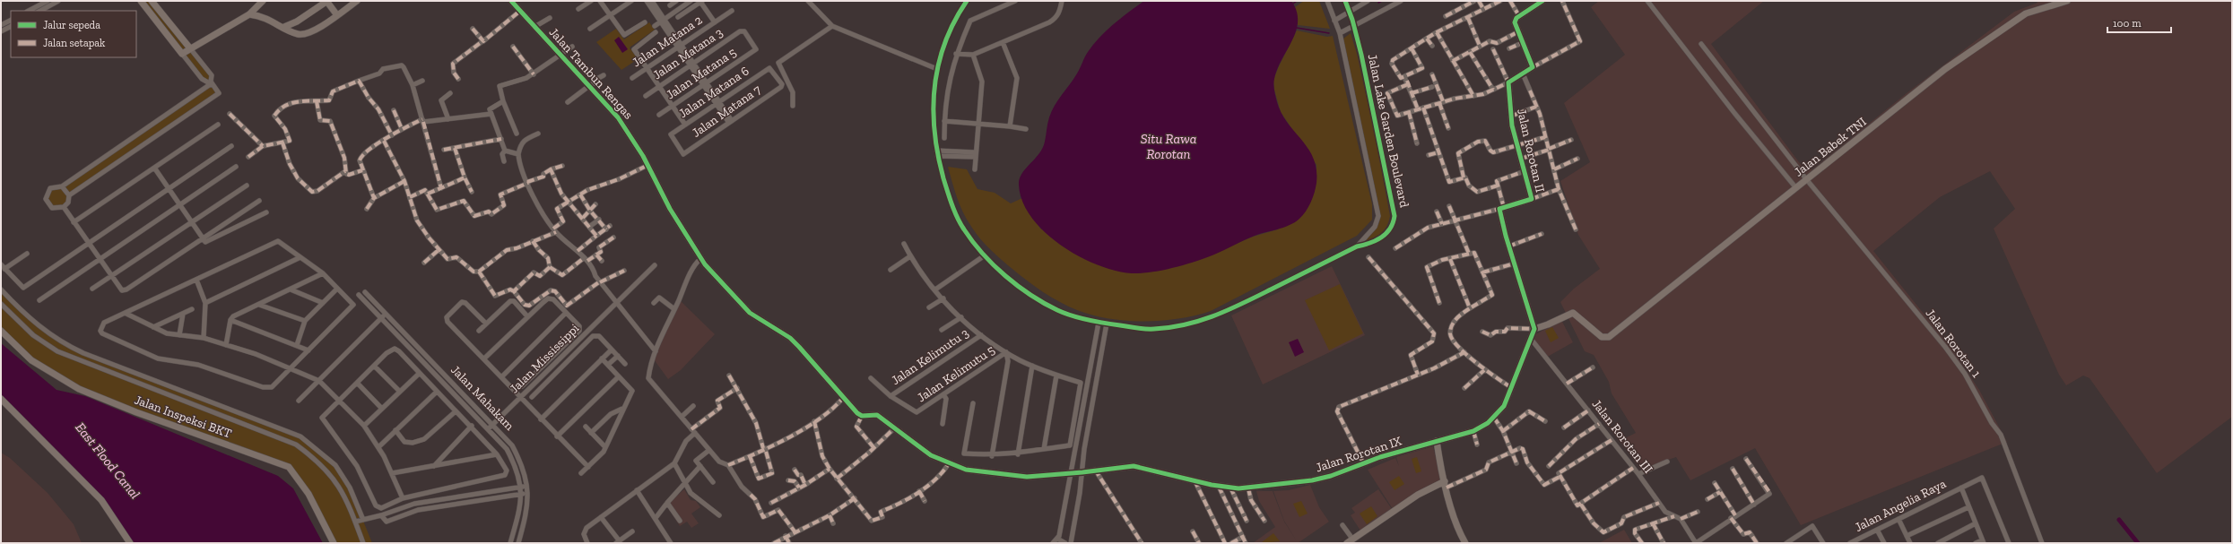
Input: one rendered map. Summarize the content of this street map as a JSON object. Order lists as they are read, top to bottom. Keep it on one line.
{"streets":{"street":["Jalan Matana 2","Jalan Matana 3","Jalan Tambun Rengas","Jalan Matana 5","Jalan Matana 6","Jalan Matana 7","Jalan Lake Garden Boulevard","Jalan Babek TNI","Jalan Rorotan II","Jalan Rorotan 1","Jalan Kelimutu 3","Jalan Mississippi","Jalan Kelimutu 5","Jalan Mahakam","Jalan Inspeksi BKT","Jalan Rorotan III","Jalan Rorotan IX","Jalan Angelia Raya"]},"crossings":[["Jalan Matana 3","Jalan Matana 5"],["Jalan Matana 6","Jalan Matana 7"],["Jalan Babek TNI","Jalan Rorotan 1"],["Jalan Babek TNI","Jalan Rorotan IX"],["Jalan Kelimutu 3","Jalan Kelimutu 5"],["Jalan Mississippi","Jalan Mahakam"],["Jalan Rorotan III","Jalan Rorotan IX"]],"water":["Situ Rawa Rorotan","East Flood Canal"],"legend":["Jalur sepeda","Jalan setapak"],"scale_bar":"100 m"}
